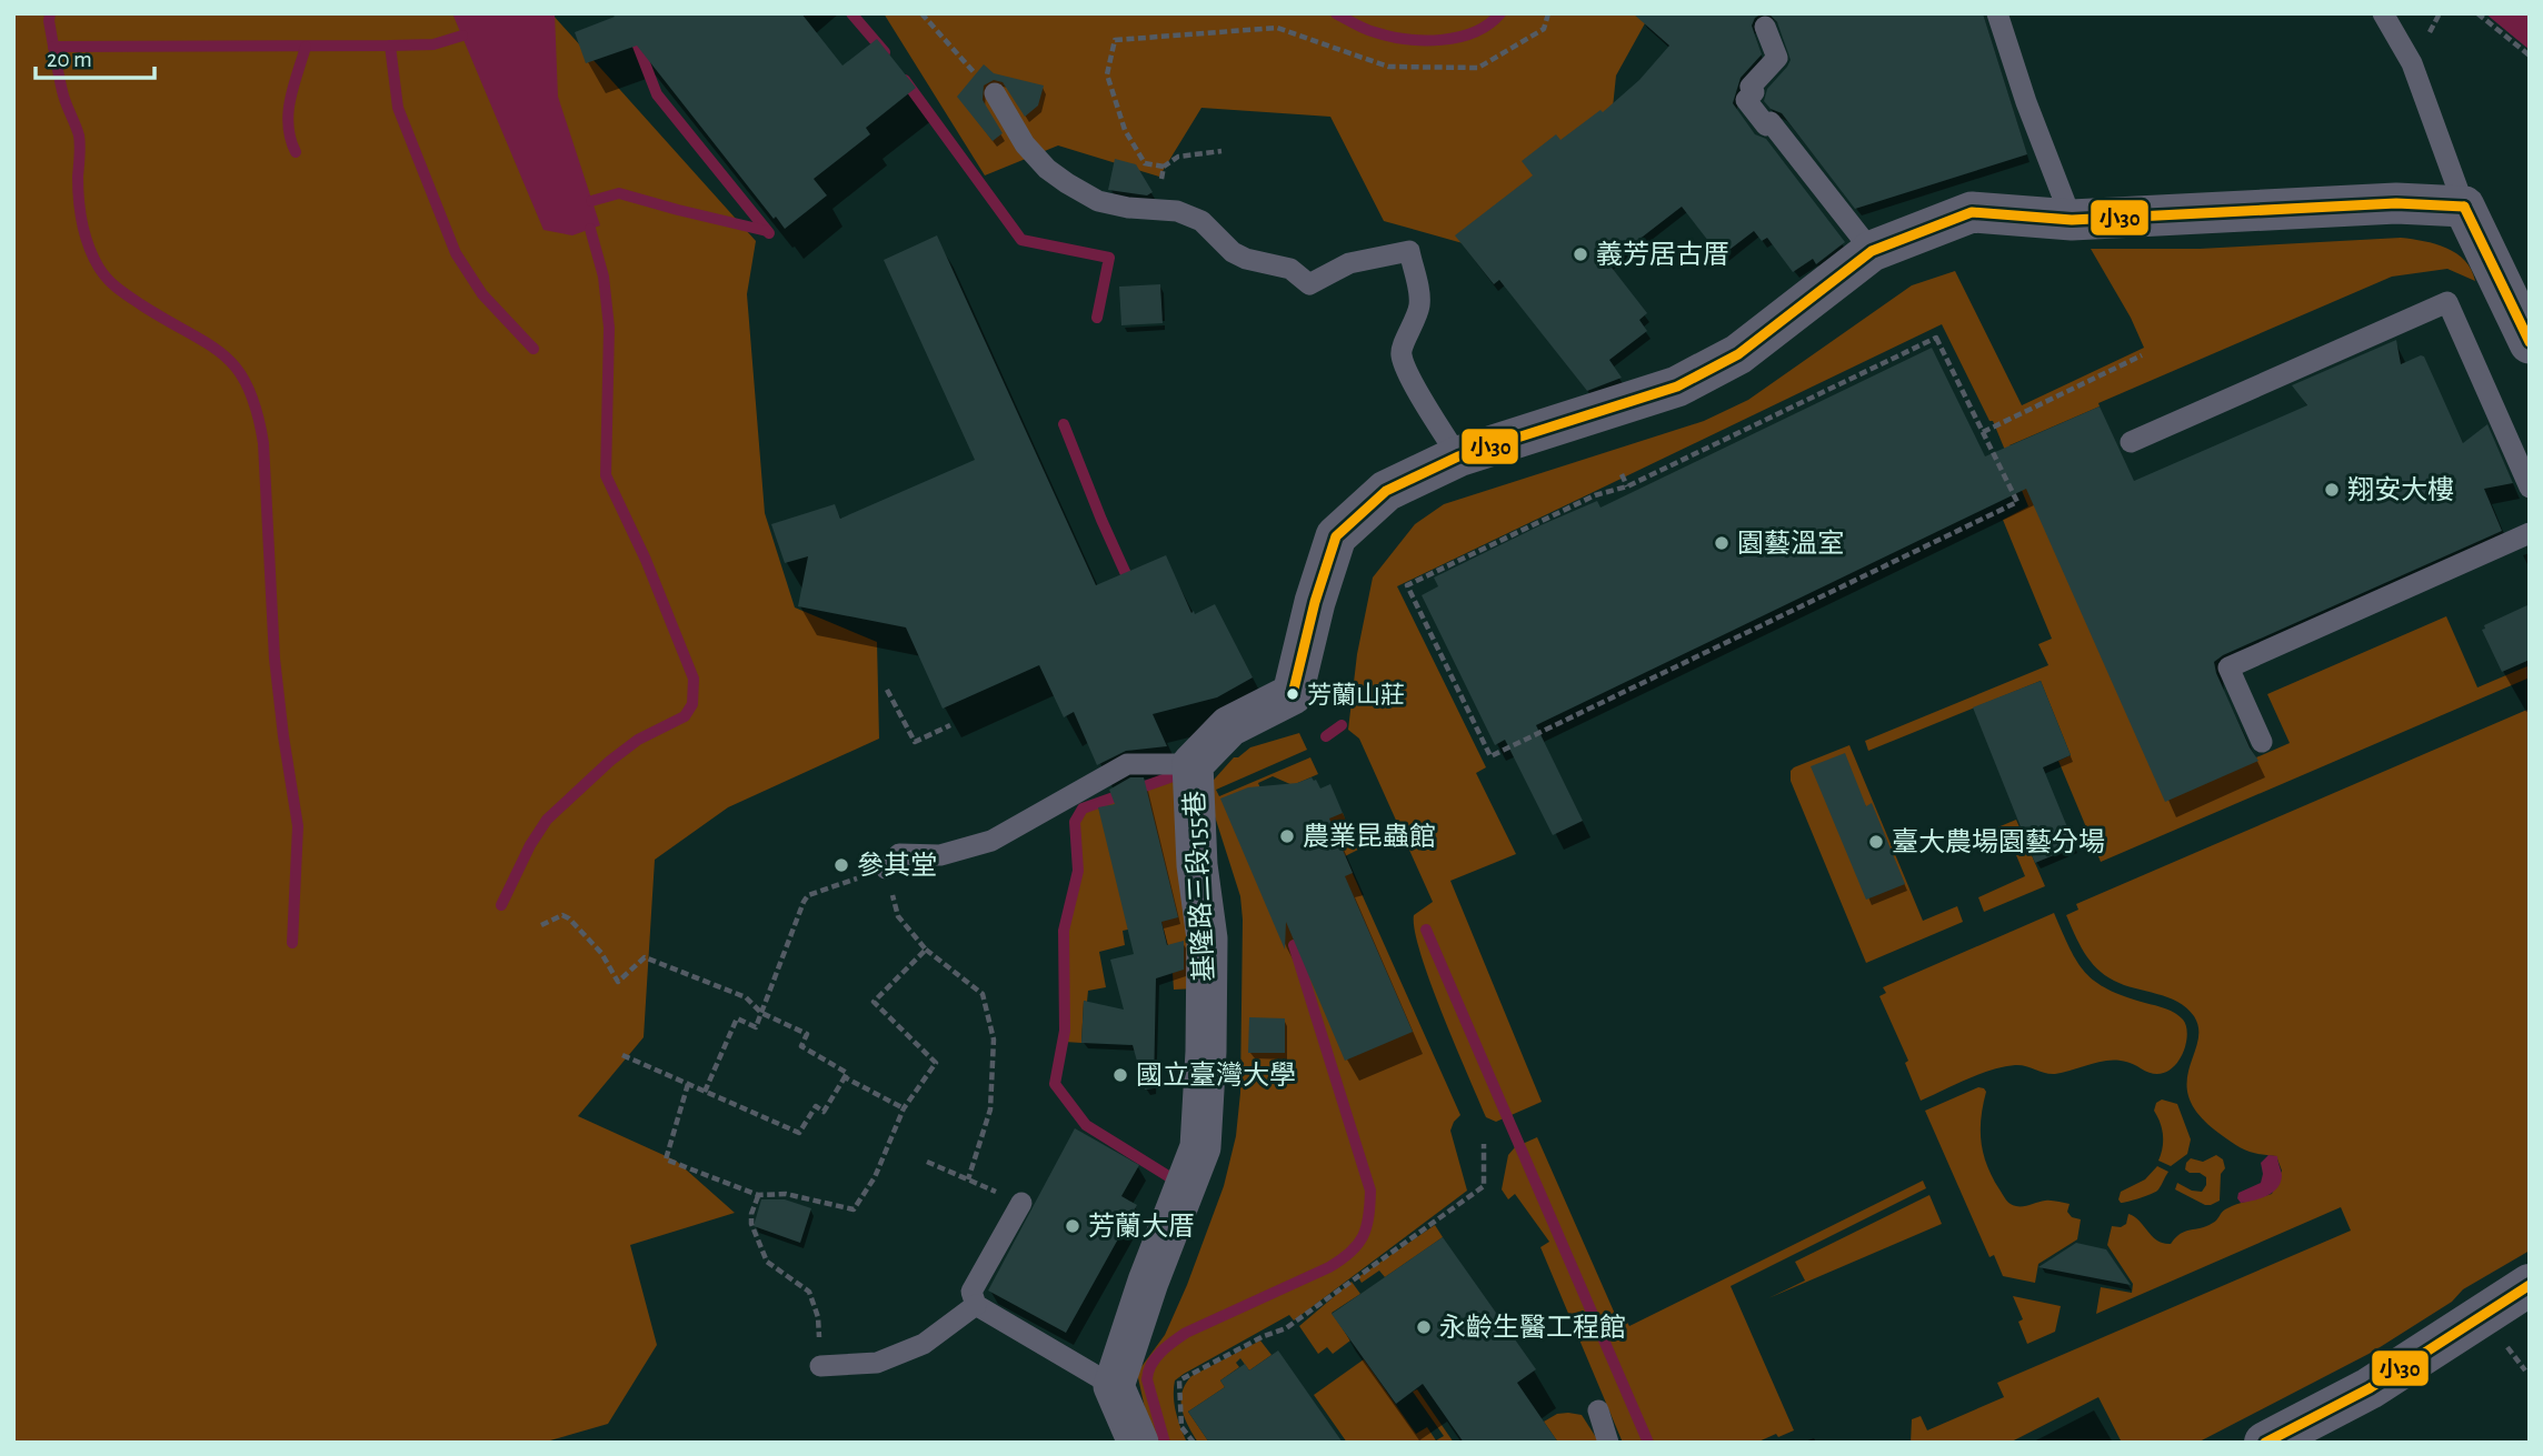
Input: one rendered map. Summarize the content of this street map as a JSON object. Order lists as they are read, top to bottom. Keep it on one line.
{"streets":{"street":["基隆路三段155巷"]},"places":["義芳居古厝","翔安大樓","園藝溫室","芳蘭山莊","農業昆蟲館","臺大農場園藝分場","參其堂","國立臺灣大學","芳蘭大厝","永齡生醫工程館"],"lines":["transit line 小30"],"scale_bar":"20 m"}
